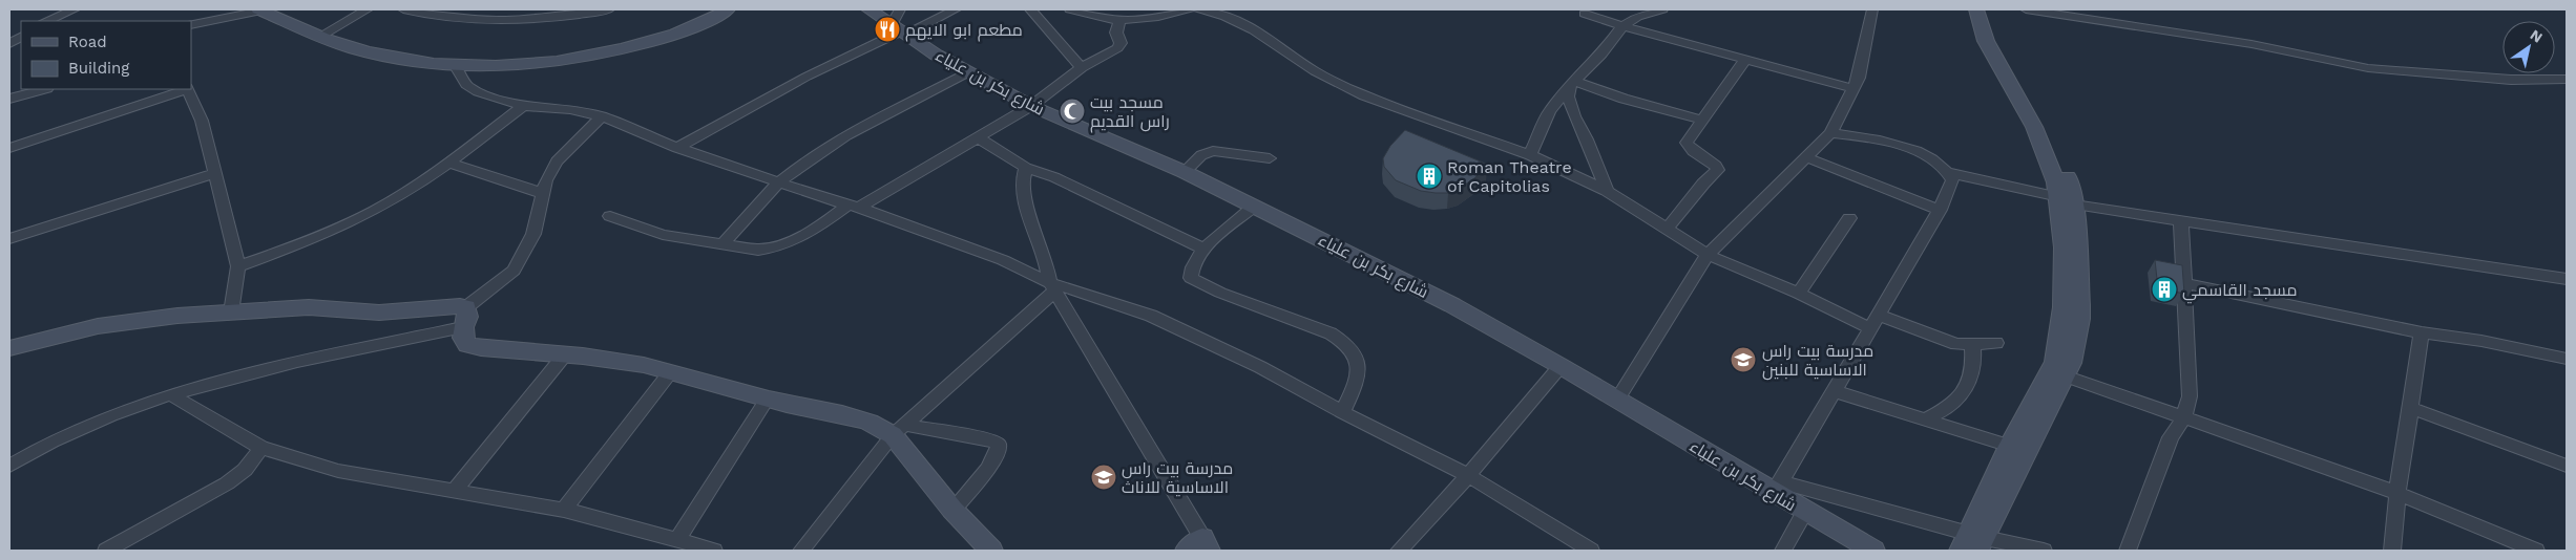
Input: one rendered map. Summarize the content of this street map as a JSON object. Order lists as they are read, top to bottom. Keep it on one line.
{"streets":{"street":["شارع بكر بن علياء"]},"places":{"restaurant":["مطعم ابو الايهم"],"mosque":["مسجد بيت راس القديم"],"building":["Roman Theatre of Capitolias","مسجد القاسمي"],"school or university":["مدرسة بيت راس الاساسية للبنين","مدرسة بيت راس الاساسية للاناث"]},"legend":["Road","Building"],"north":"top right"}
